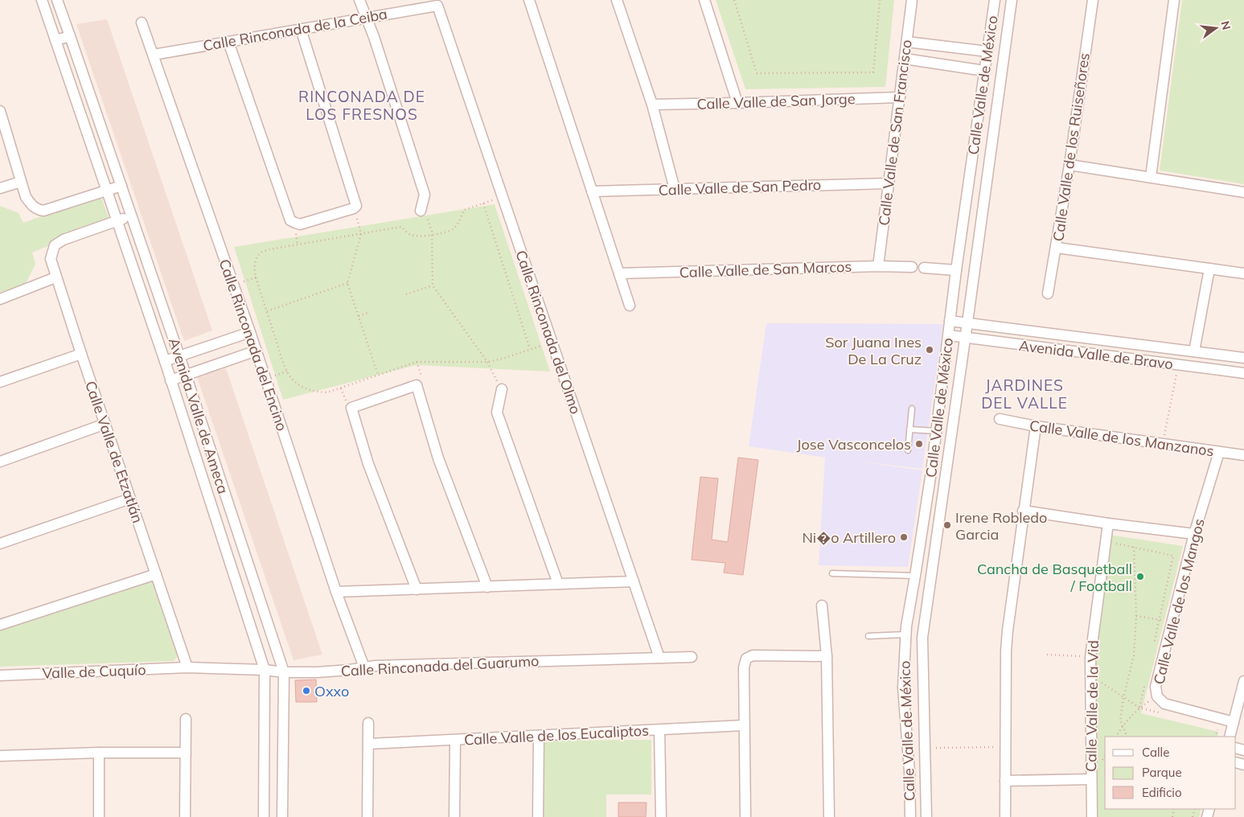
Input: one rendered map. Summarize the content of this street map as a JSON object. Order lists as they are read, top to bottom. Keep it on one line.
{"streets":{"street":["Calle Rinconada de la Ceiba","Calle Valle de México","Calle Valle de San Jorge","Calle Valle de San Francisco","Calle Valle de los Ruiseñores","Calle Valle de San Pedro","Calle Valle de San Marcos","Calle Rinconada del Olmo","Calle Rinconada del Encino","Avenida Valle de Bravo","Avenida Valle de Ameca","Calle Valle de los Manzanos","Calle Valle de Etzatlán","Calle Valle de los Mangos","Calle Rinconada del Guarumo","Valle de Cuquío","Calle Valle de la Vid","Calle Valle de los Eucaliptos"]},"crossings":[["Calle Rinconada de la Ceiba","Calle Rinconada del Olmo"],["Calle Rinconada de la Ceiba","Calle Rinconada del Encino"],["Calle Valle de México","Avenida Valle de Bravo"],["Calle Valle de San Jorge","Calle Valle de San Francisco"],["Calle Valle de San Francisco","Calle Valle de San Pedro"],["Calle Valle de San Francisco","Calle Valle de San Marcos"],["Calle Rinconada del Olmo","Calle Rinconada del Guarumo"],["Calle Rinconada del Encino","Calle Rinconada del Guarumo"],["Avenida Valle de Ameca","Calle Valle de Etzatlán"],["Avenida Valle de Ameca","Calle Rinconada del Guarumo"],["Calle Valle de los Manzanos","Calle Valle de los Mangos"],["Calle Valle de Etzatlán","Calle Rinconada del Guarumo"],["Calle Valle de Etzatlán","Valle de Cuquío"],["Calle Rinconada del Guarumo","Valle de Cuquío"]],"districts":["RINCONADA DE LOS FRESNOS","JARDINES DEL VALLE"],"places":["Sor Juana Ines De La Cruz","Jose Vasconcelos","Irene Robledo Garcia","Ni�o Artillero","Cancha de Basquetball / Football","Oxxo"],"legend":["Calle","Parque","Edificio"],"north":"right"}
